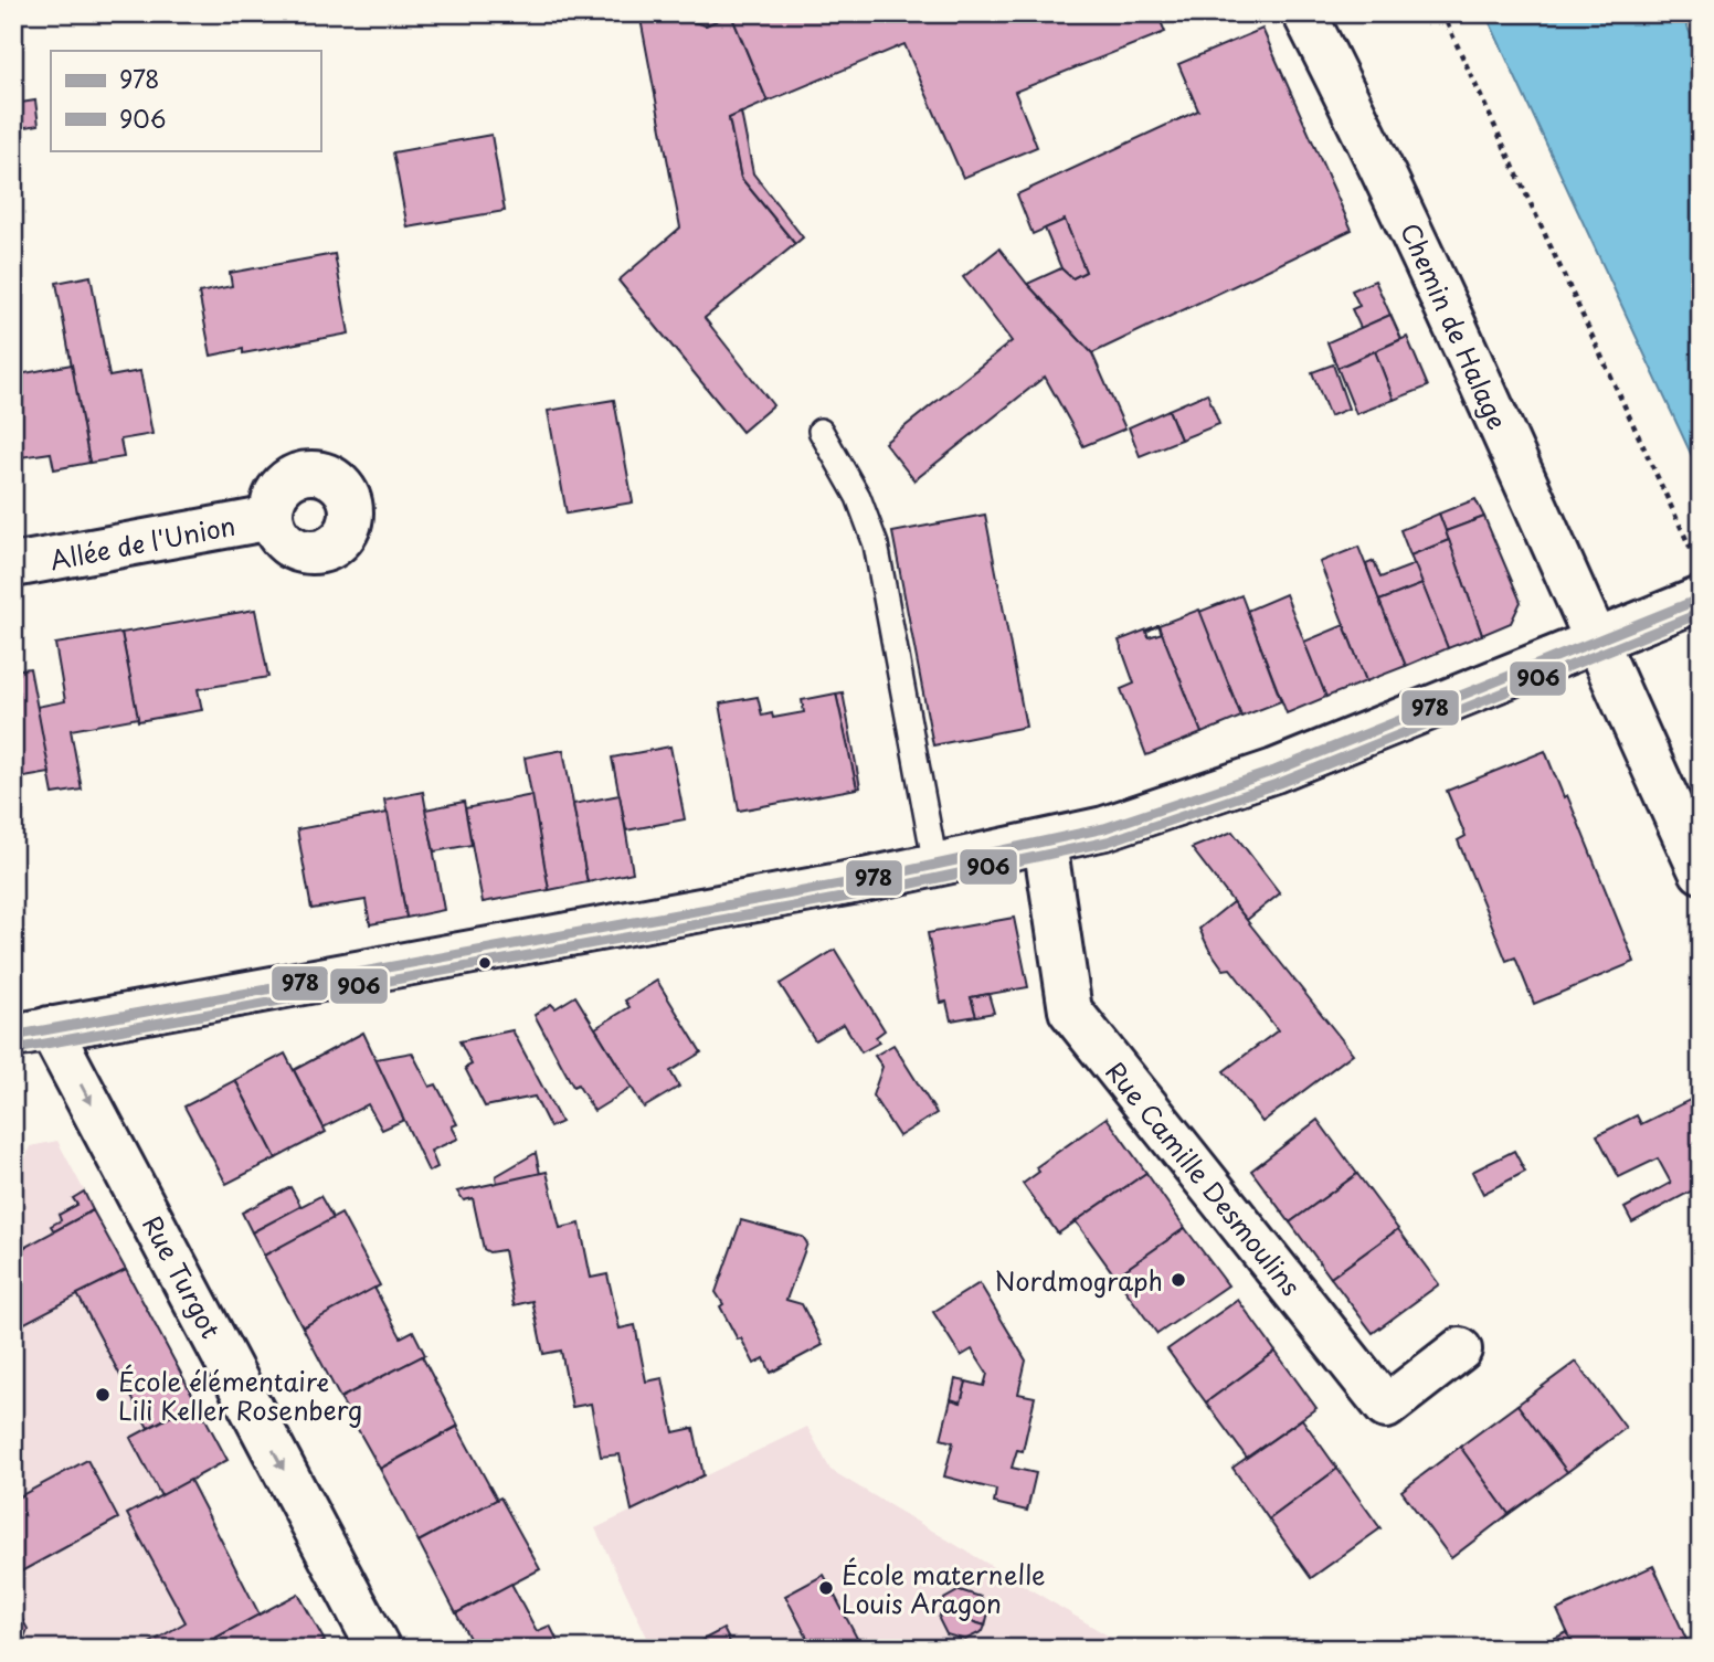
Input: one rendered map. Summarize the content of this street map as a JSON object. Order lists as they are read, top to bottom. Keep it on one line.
{"streets":{"street":["Chemin de Halage","Allée de l'Union","Rue Camille Desmoulins","Rue Turgot"]},"one_way":["Rue Turgot"],"places":["Nordmograph","École élémentaire Lili Keller Rosenberg","École maternelle Louis Aragon"],"lines":["transit line 978","transit line 906"],"legend":["978","906"]}
